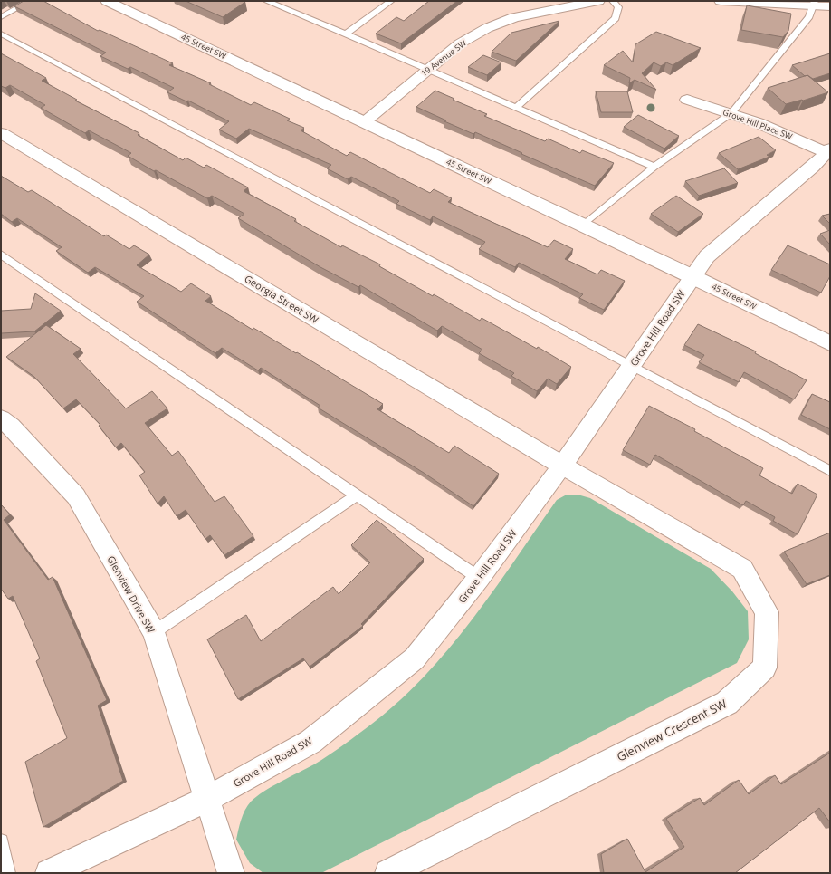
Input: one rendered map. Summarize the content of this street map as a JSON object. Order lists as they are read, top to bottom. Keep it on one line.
{"streets":{"street":["45 Street SW","19 Avenue SW","Grove Hill Place SW","Georgia Street SW","Grove Hill Road SW","Glenview Drive SW","Glenview Crescent SW"]},"crossings":[["45 Street SW","19 Avenue SW"],["45 Street SW","Grove Hill Road SW"],["Grove Hill Place SW","Grove Hill Road SW"],["Georgia Street SW","Grove Hill Road SW"],["Georgia Street SW","Glenview Crescent SW"],["Grove Hill Road SW","Glenview Drive SW"],["Grove Hill Road SW","Glenview Crescent SW"]]}
